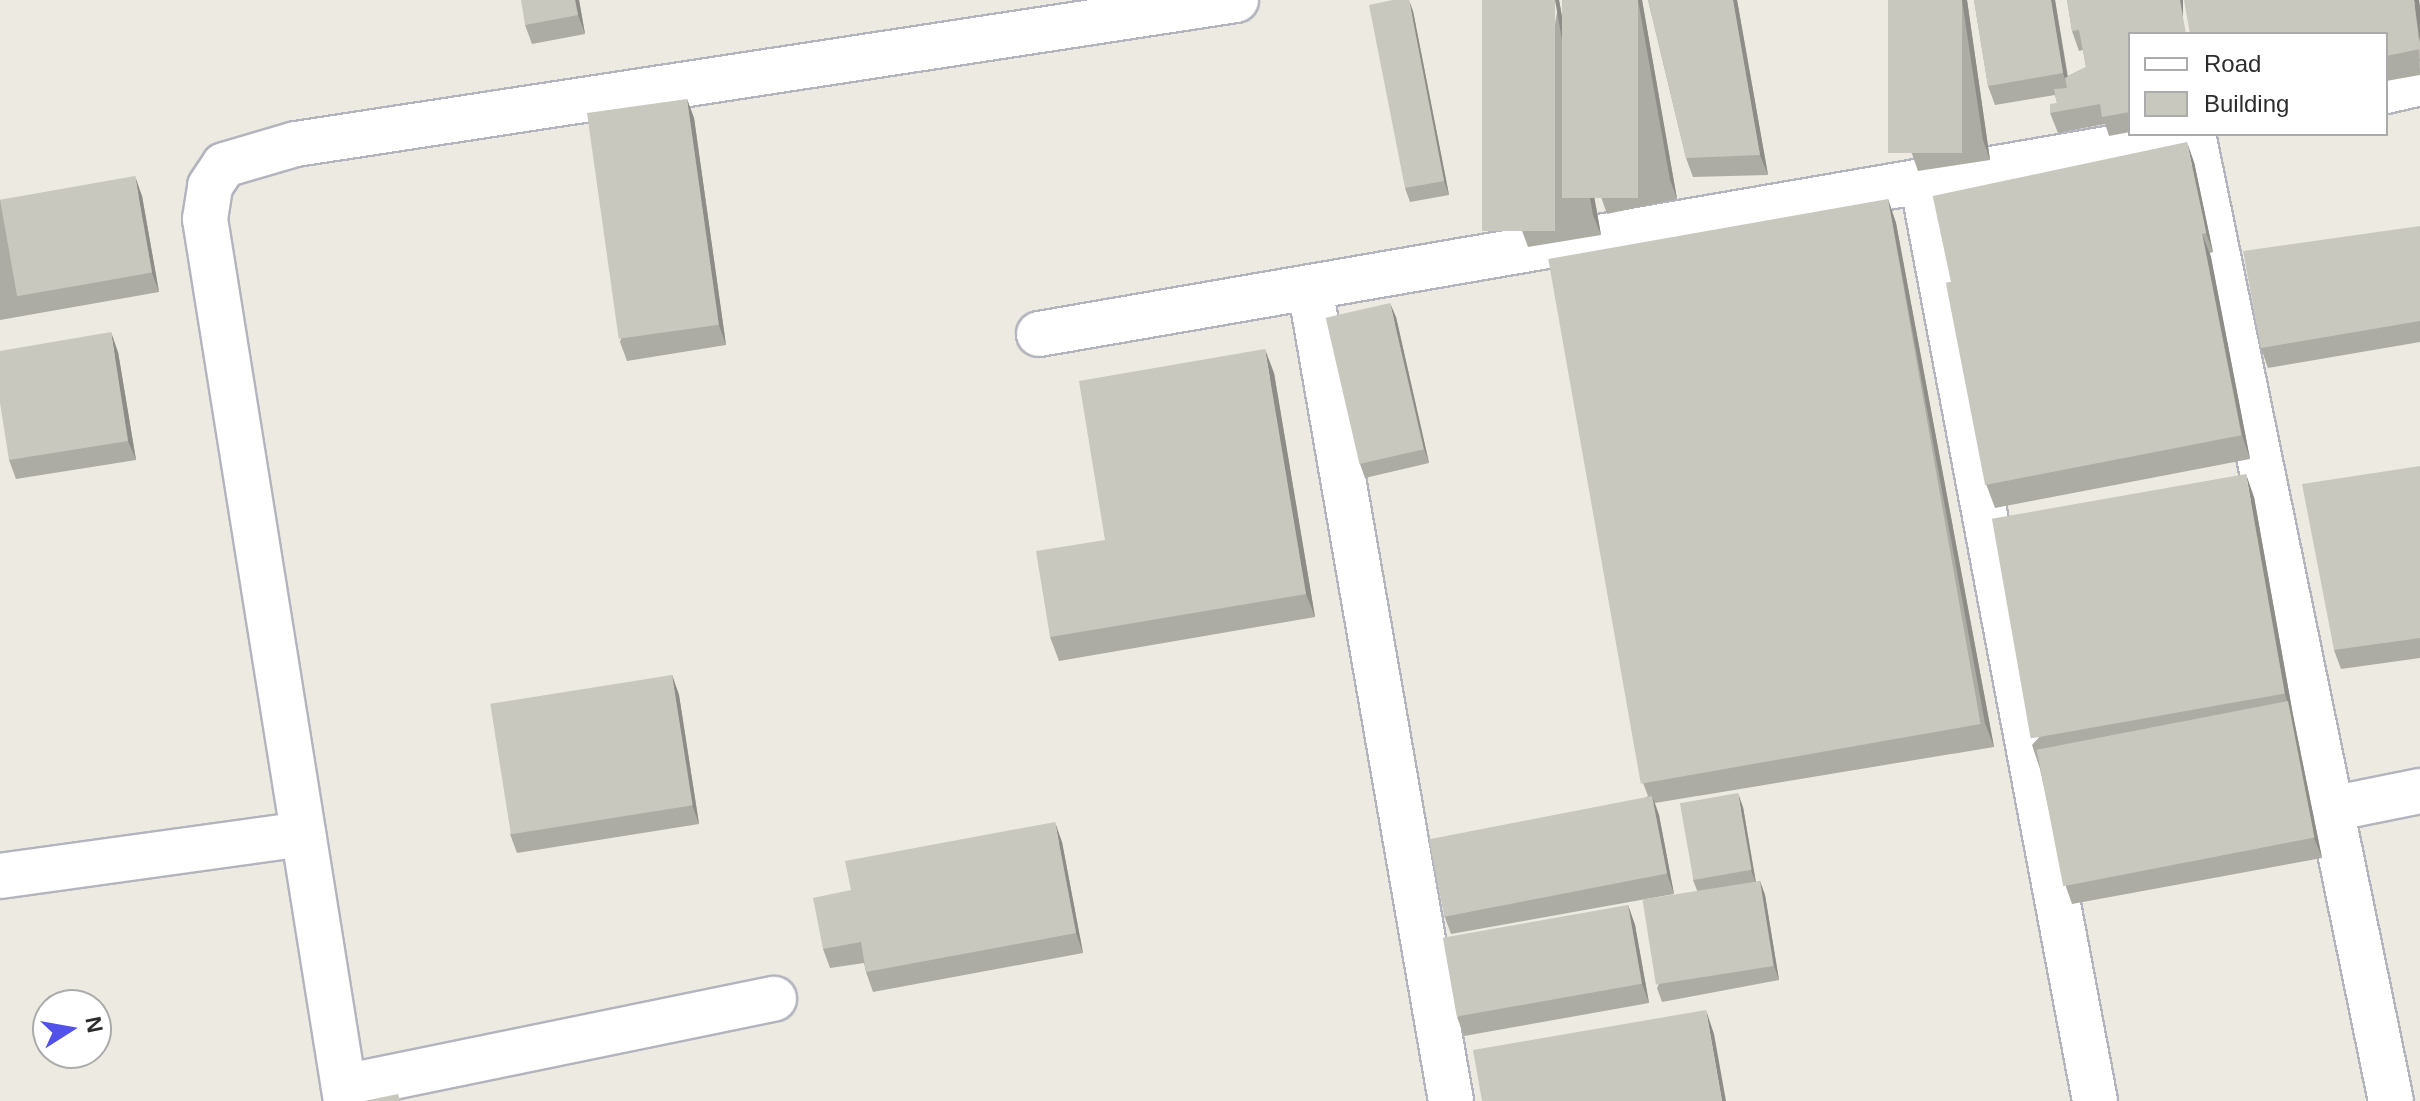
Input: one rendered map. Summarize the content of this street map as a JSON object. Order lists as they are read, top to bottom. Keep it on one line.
{"legend":["Road","Building"],"north":"right"}
